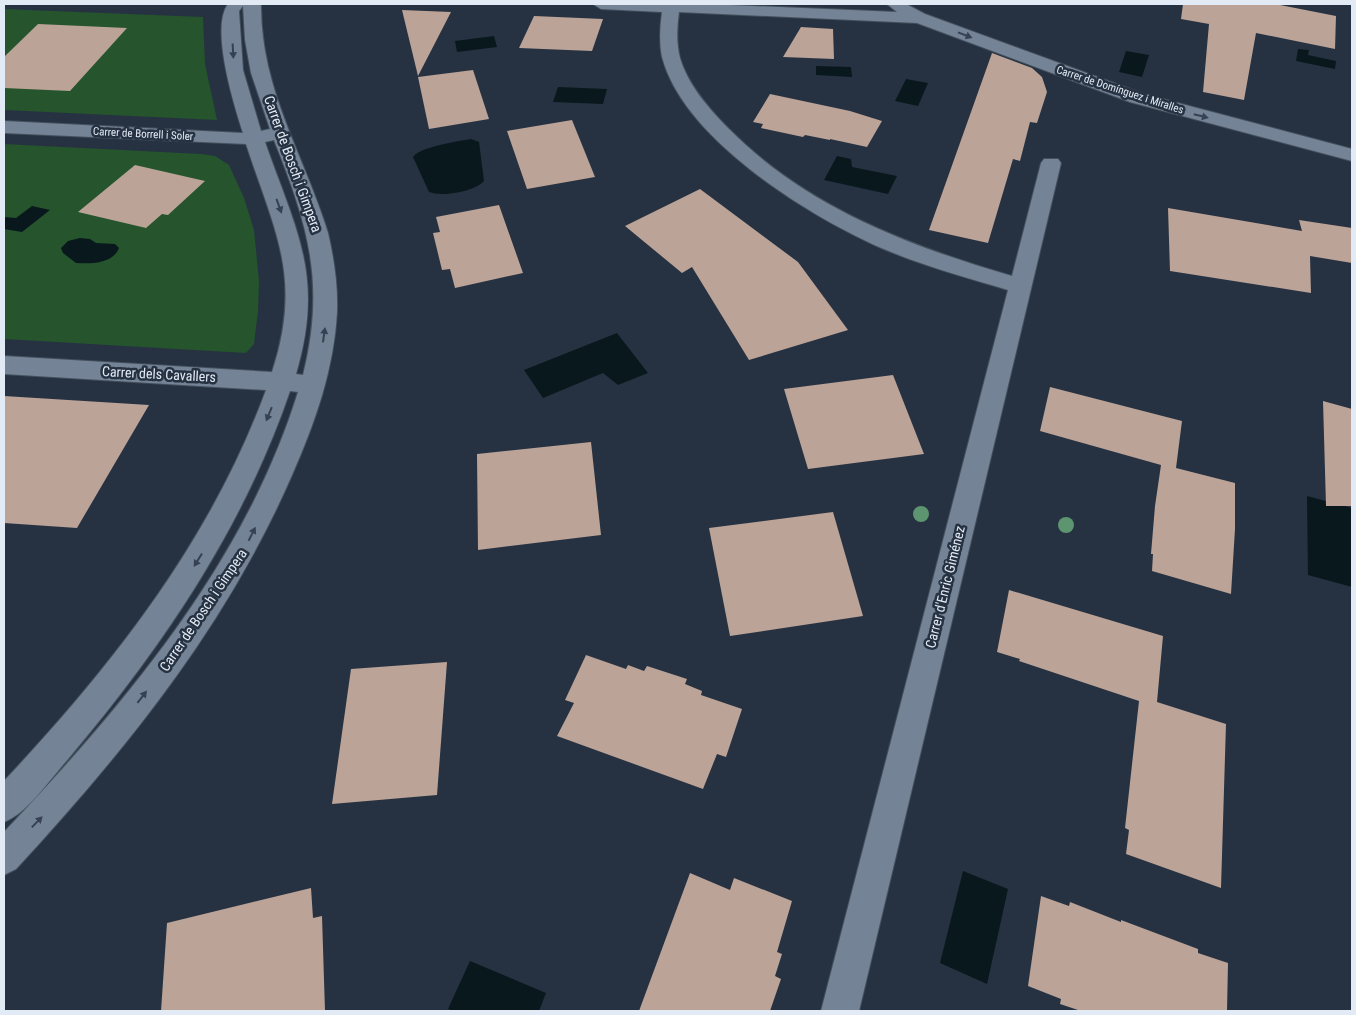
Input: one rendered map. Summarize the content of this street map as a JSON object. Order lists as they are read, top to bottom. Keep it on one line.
{"streets":{"street":["Carrer de Domínguez i Miralles","Carrer de Borrell i Soler","Carrer de Bosch i Gimpera","Carrer dels Cavallers","Carrer d'Enric Giménez"]},"crossings":[["Carrer de Borrell i Soler","Carrer de Bosch i Gimpera"],["Carrer de Bosch i Gimpera","Carrer dels Cavallers"]],"one_way":["Carrer de Domínguez i Miralles"]}
